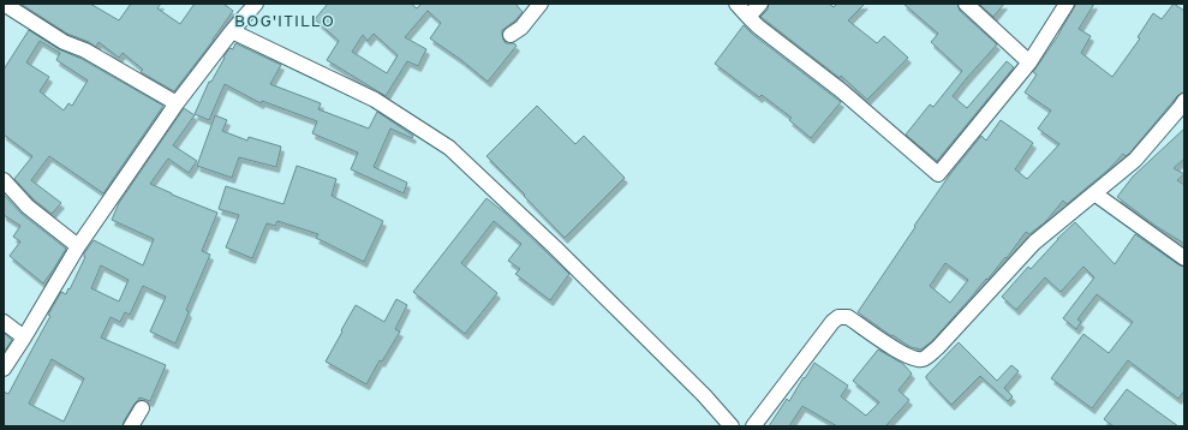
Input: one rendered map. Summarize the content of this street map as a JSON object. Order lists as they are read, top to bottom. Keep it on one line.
{"districts":["BOG'ITILLO"]}
